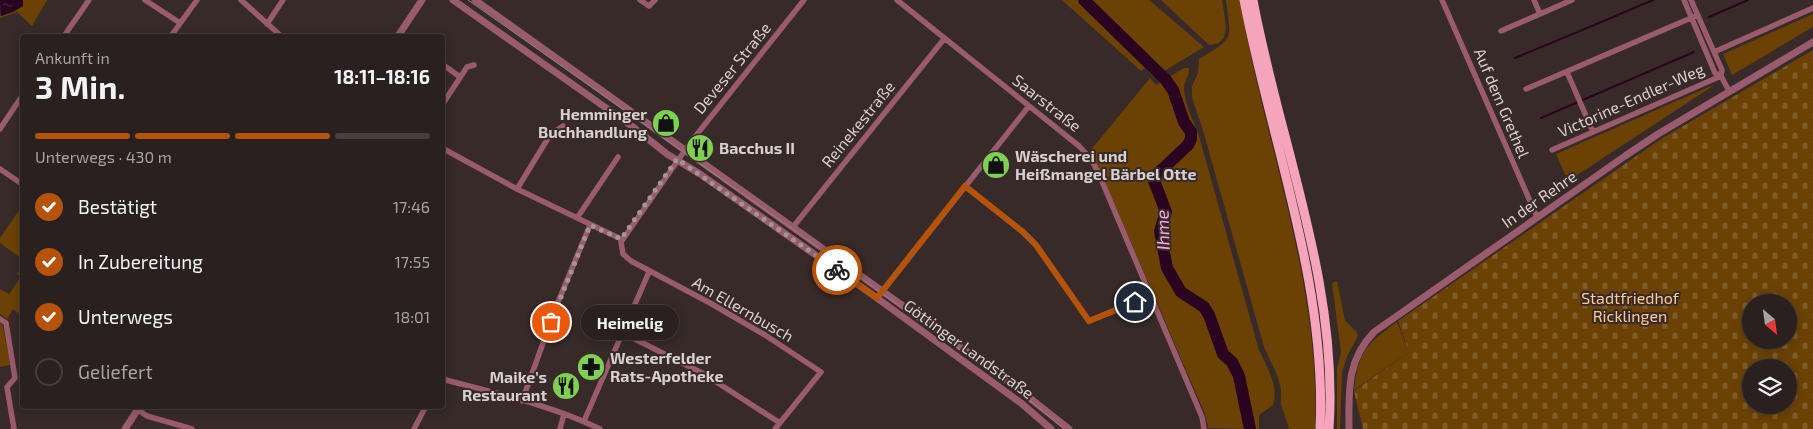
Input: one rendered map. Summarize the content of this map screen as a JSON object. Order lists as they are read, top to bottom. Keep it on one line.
{"streets":{"street":["Deveser Straße","Victorine-Endler-Weg","Saarstraße","Auf dem Grethel","Reinekestraße","In der Rehre","Am Ellernbusch","Göttinger Landstraße"]},"crossings":[["Deveser Straße","Am Ellernbusch"],["Deveser Straße","Göttinger Landstraße"],["Saarstraße","Reinekestraße"],["Auf dem Grethel","In der Rehre"],["Reinekestraße","Göttinger Landstraße"]],"water":["Ihme"],"parks":["Stadtfriedhof Ricklingen"],"places":{"shop":["Hemminger Buchhandlung","Wäscherei und Heißmangel Bärbel Otte"],"restaurant":["Bacchus II","Maike’s Restaurant"],"other":["Heimelig"],"pharmacy":["Westerfelder Rats-Apotheke"]},"north":"bottom right","page":{"heading":["3 Min.","Ankunft in","18:11–18:16"],"bar":"Unterwegs · 430 m","list":[["Bestätigt","17:46"],["In Zubereitung","17:55"],["Unterwegs","18:01"],"Geliefert"],"bubble":"Heimelig"}}
